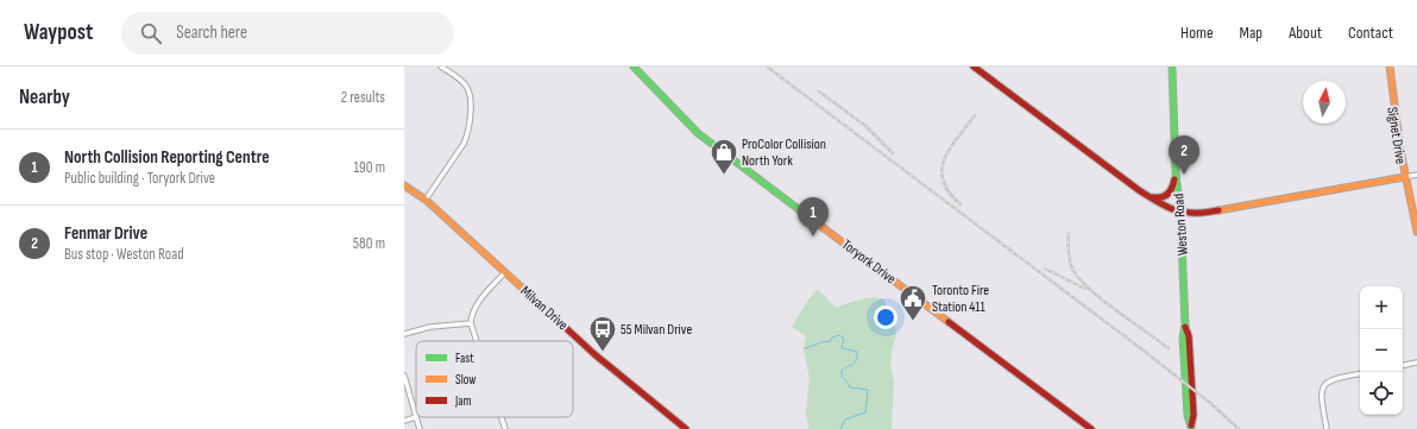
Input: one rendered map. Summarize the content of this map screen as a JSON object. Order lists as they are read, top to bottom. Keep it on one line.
{"streets":{"street":["Signet Drive","Weston Road","Toryork Drive","Milvan Drive"]},"places":{"shop":["ProColor Collision North York"],"public building":["Toronto Fire Station 411"],"bus stop":["55 Milvan Drive"]},"legend":["Fast","Slow","Jam"],"north":"top","page":{"header":"Waypost","search":"Search here","nav":["Home","Map","About","Contact"],"heading":["Nearby","2 results"],"list":[{"mark":"1","name":"North Collision Reporting Centre","note":"Public building · Toryork Drive","value":"190 m"},{"mark":"2","name":"Fenmar Drive","note":"Bus stop · Weston Road","value":"580 m"}],"pins":["2","1"],"map_buttons":["+","−"]}}
